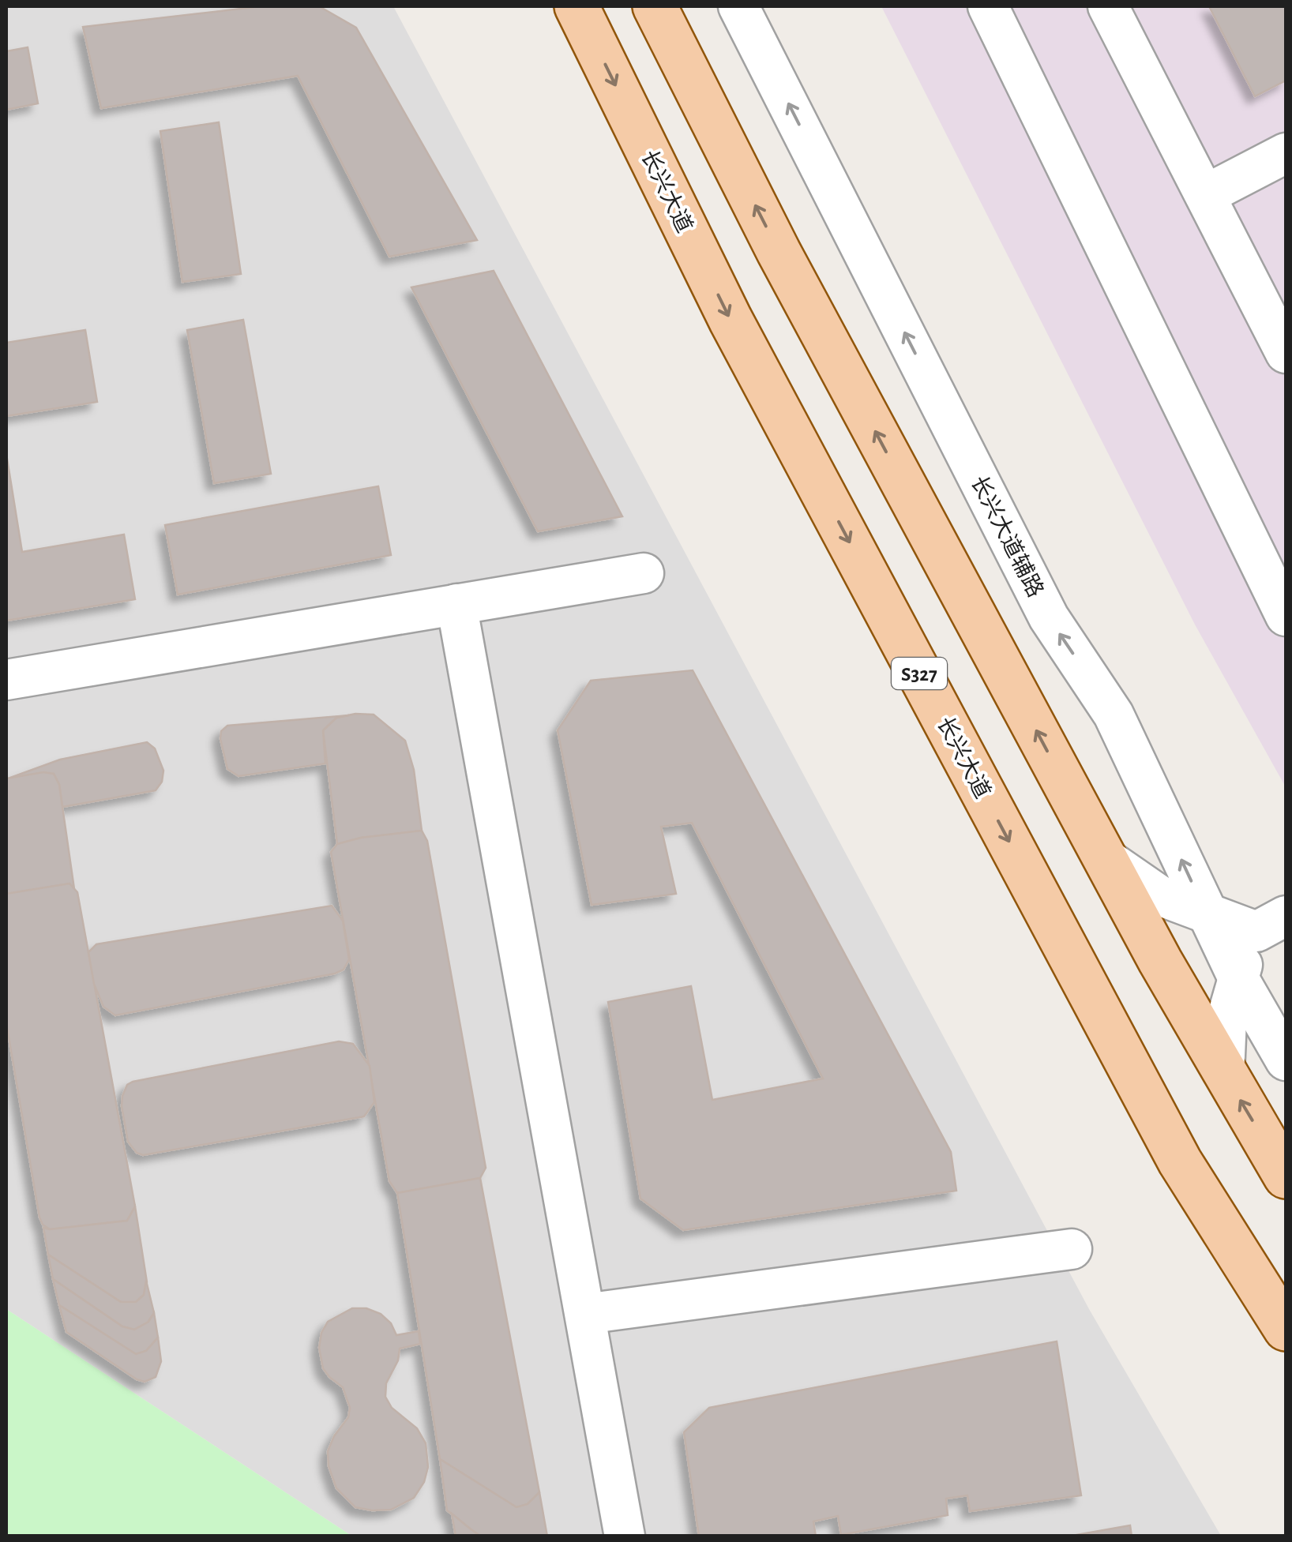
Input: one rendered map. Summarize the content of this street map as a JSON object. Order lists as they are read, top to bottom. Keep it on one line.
{"streets":{"main road":["长兴大道","S327"],"street":["长兴大道辅路"]}}
